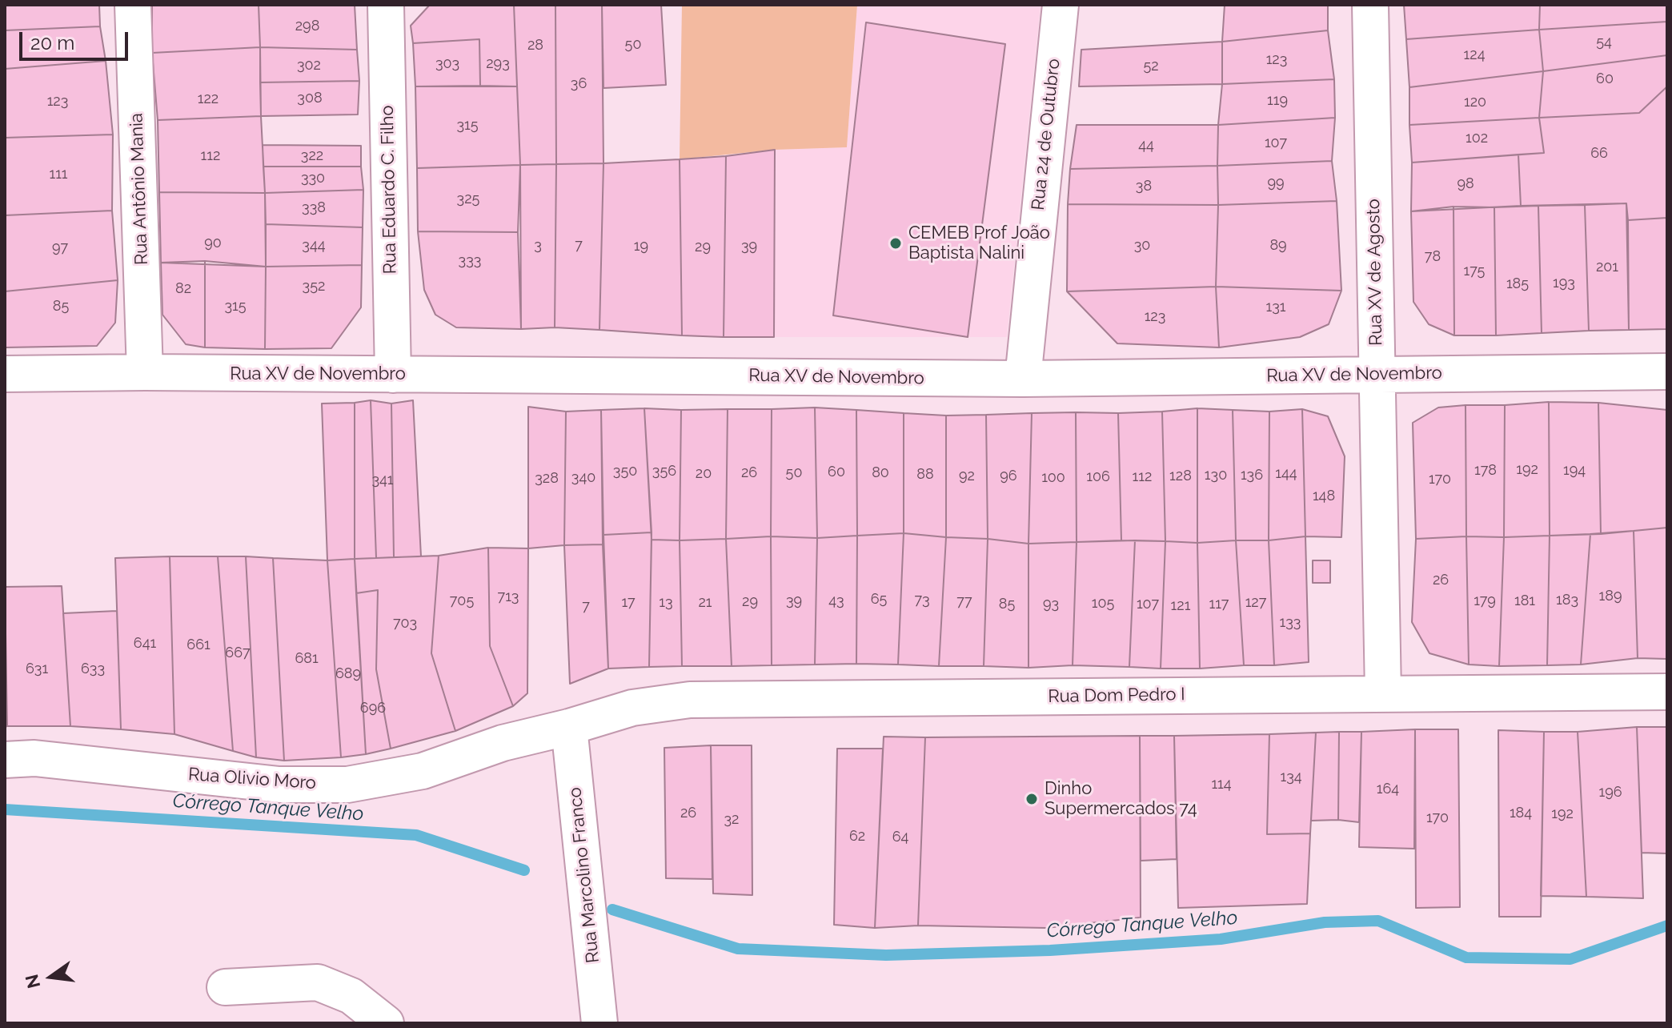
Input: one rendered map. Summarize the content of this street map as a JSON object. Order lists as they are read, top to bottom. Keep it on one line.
{"streets":{"street":["Rua 24 de Outubro","Rua Antônio Mania","Rua Eduardo C. Filho","Rua XV de Agosto","Rua XV de Novembro","Rua Dom Pedro I","Rua Olivio Moro","Rua Marcolino Franco"]},"crossings":[["Rua 24 de Outubro","Rua XV de Novembro"],["Rua Antônio Mania","Rua XV de Novembro"],["Rua Eduardo C. Filho","Rua XV de Novembro"],["Rua XV de Agosto","Rua XV de Novembro"],["Rua XV de Agosto","Rua Dom Pedro I"],["Rua Dom Pedro I","Rua Olivio Moro"],["Rua Dom Pedro I","Rua Marcolino Franco"],["Rua Olivio Moro","Rua Marcolino Franco"]],"water":["Córrego Tanque Velho"],"places":["CEMEB Prof João Baptista Nalini","Dinho Supermercados 74"],"house_numbers":["298","54","50","28","124","123","303","293","302","52","60","36","308","122","119","123","120","315","102","107","44","66","112","322","111","330","99","98","38","325","338","90","344","3","7","30","89","19","39","29","97","78","333","201","175","193","185","352","82","85","315","131","123","192","178","194","350","356","60","26","50","80","20","144","88","130","136","92","96","128","106","112","340","100","328","170","341","148","26","189","713","65","73","183","705","39","43","179","181","29","77","17","13","21","127","105","85","93","107","117","121","7","133","703","641","661","667","681","631","633","689","696","134","114","164","196","26","184","192","170","32","62","64"],"scale_bar":"20 m","north":"left"}
